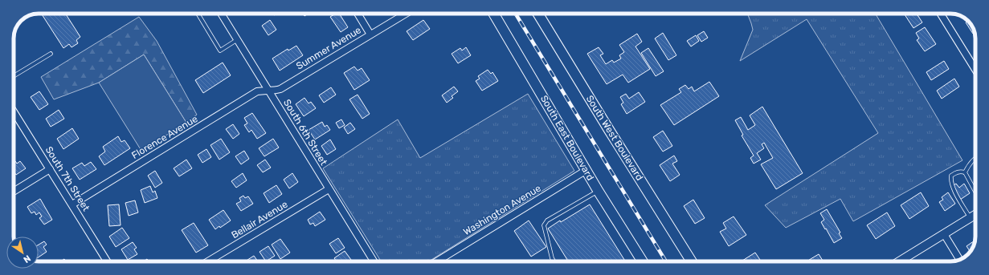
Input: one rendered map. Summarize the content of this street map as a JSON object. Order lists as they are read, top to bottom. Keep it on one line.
{"streets":{"main road":["South East Boulevard","South West Boulevard"],"street":["Summer Avenue","South 6th Street","Florence Avenue","South 7th Street","Washington Avenue","Bellair Avenue"]},"crossings":[["Summer Avenue","South 6th Street"],["Summer Avenue","Florence Avenue"],["South 6th Street","Florence Avenue"],["South 6th Street","Bellair Avenue"],["Florence Avenue","South 7th Street"],["South East Boulevard","Washington Avenue"]],"north":"bottom right"}
